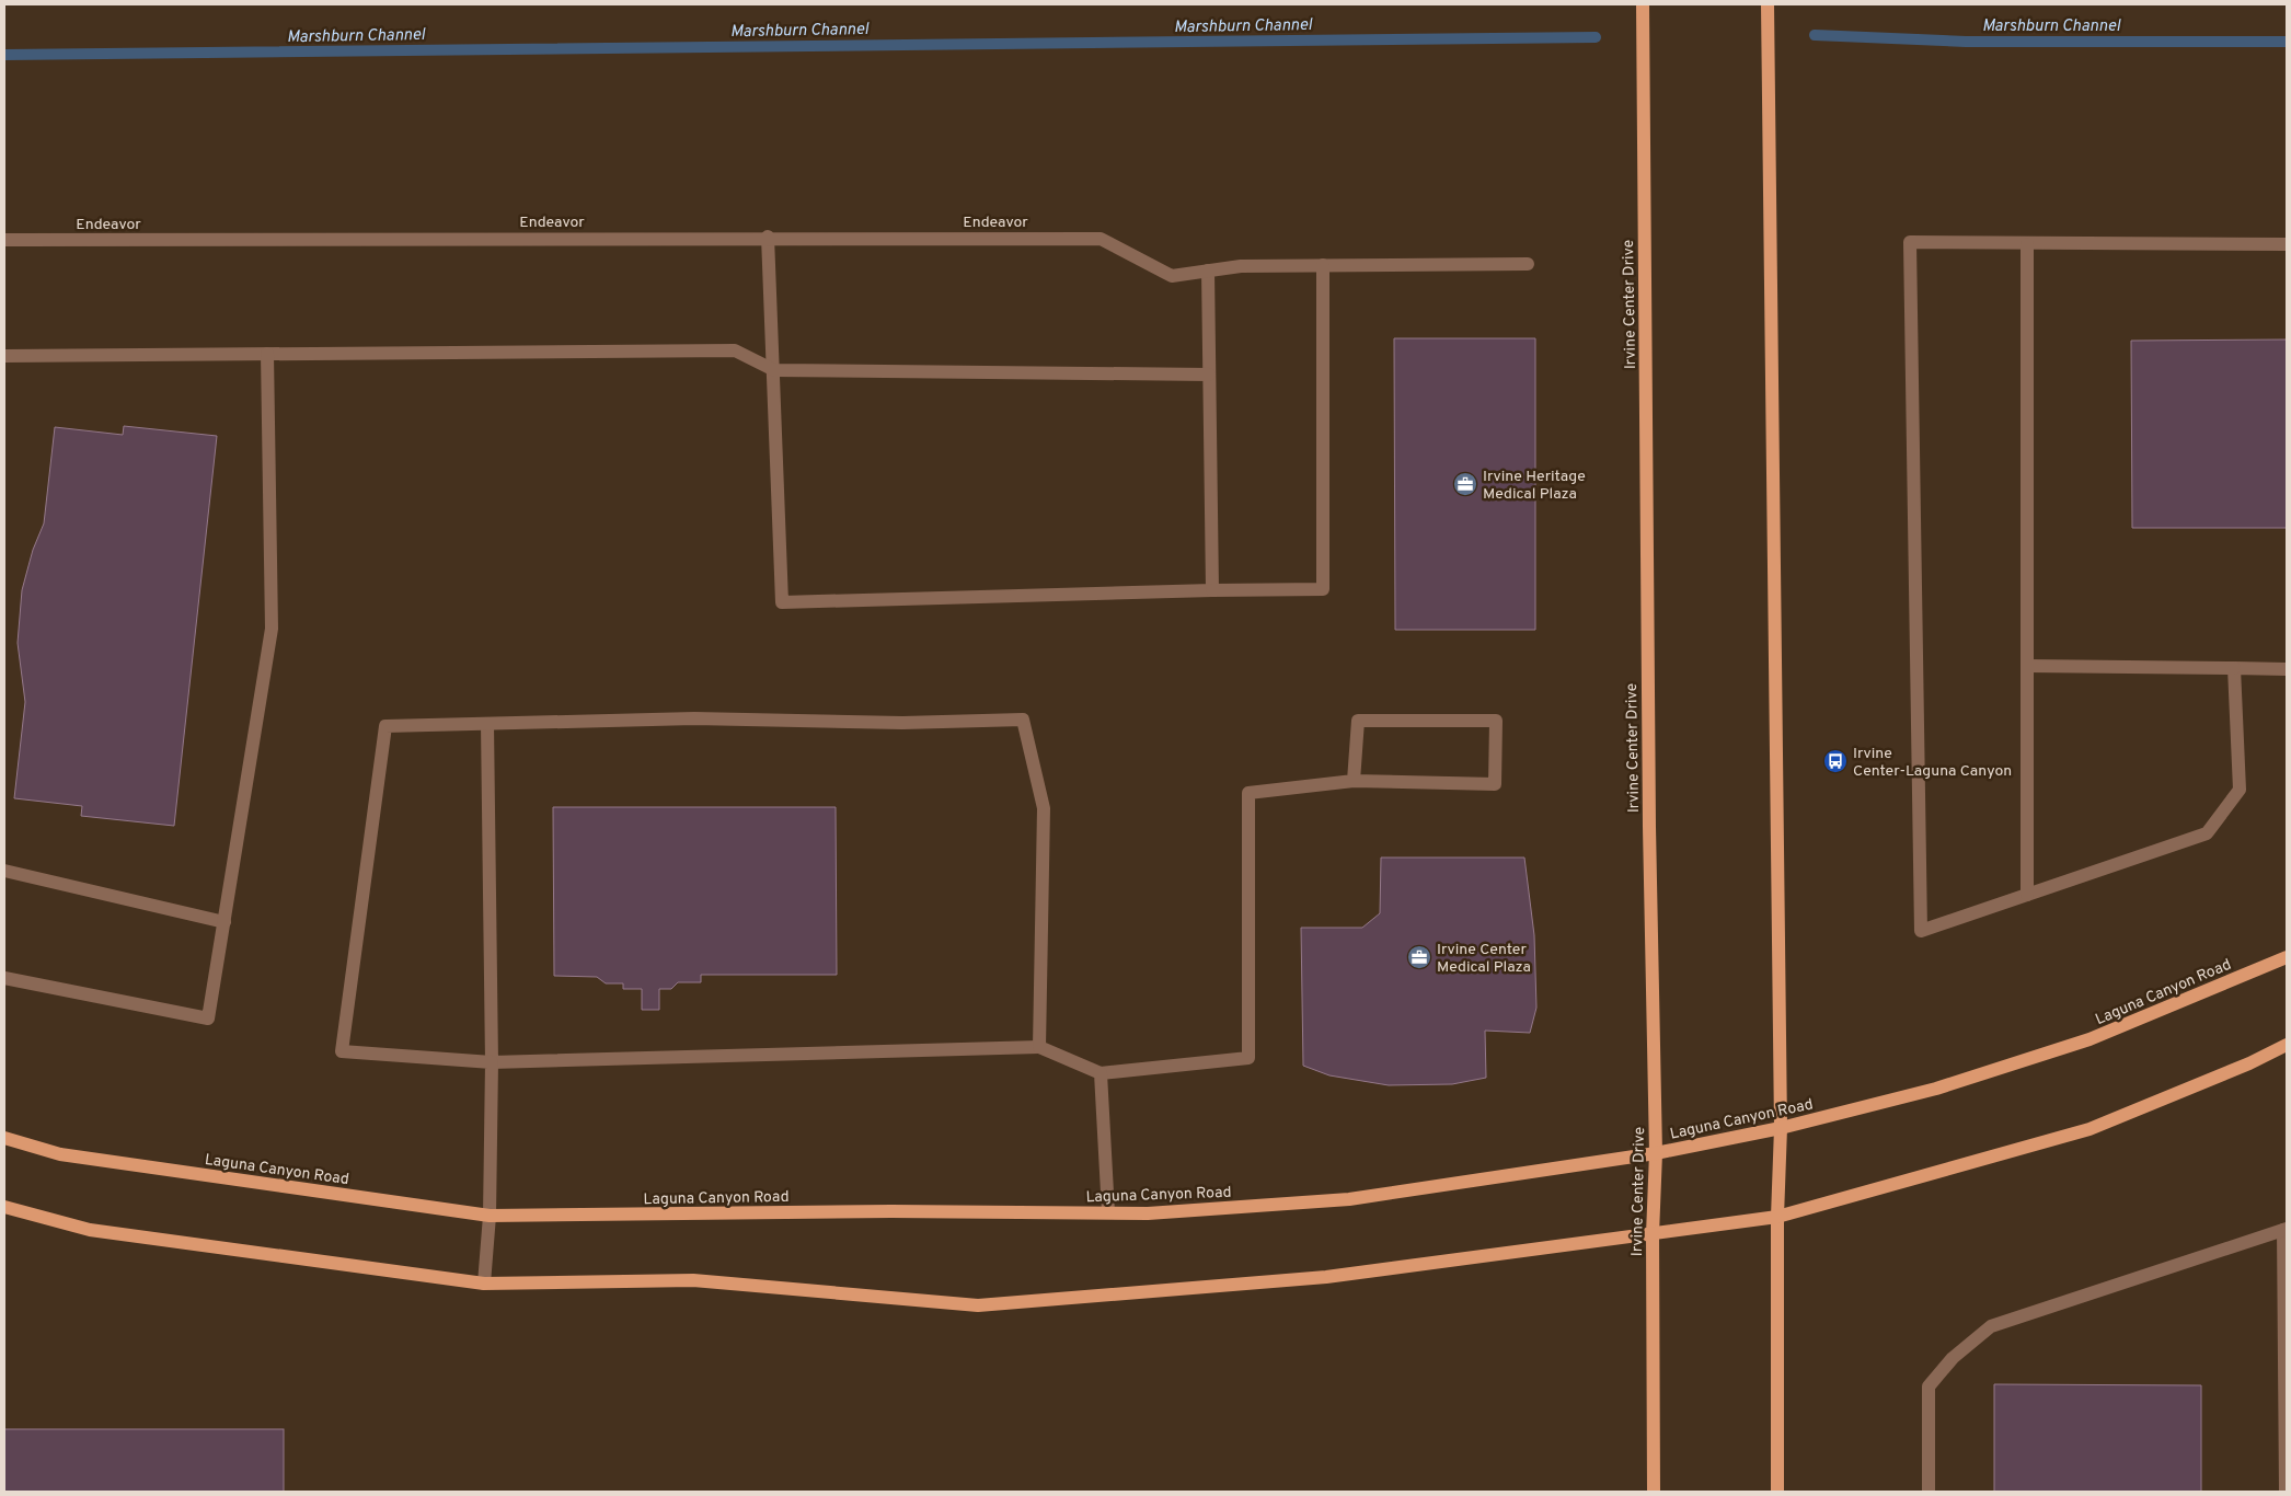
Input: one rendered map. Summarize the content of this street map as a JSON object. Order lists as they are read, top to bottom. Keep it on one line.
{"streets":{"main road":["Irvine Center Drive","Laguna Canyon Road"],"street":["Endeavor"]},"crossings":[["Irvine Center Drive","Laguna Canyon Road"]],"water":["Marshburn Channel"],"places":{"office":["Irvine Heritage Medical Plaza","Irvine Center Medical Plaza"],"bus stop":["Irvine Center-Laguna Canyon"]}}
